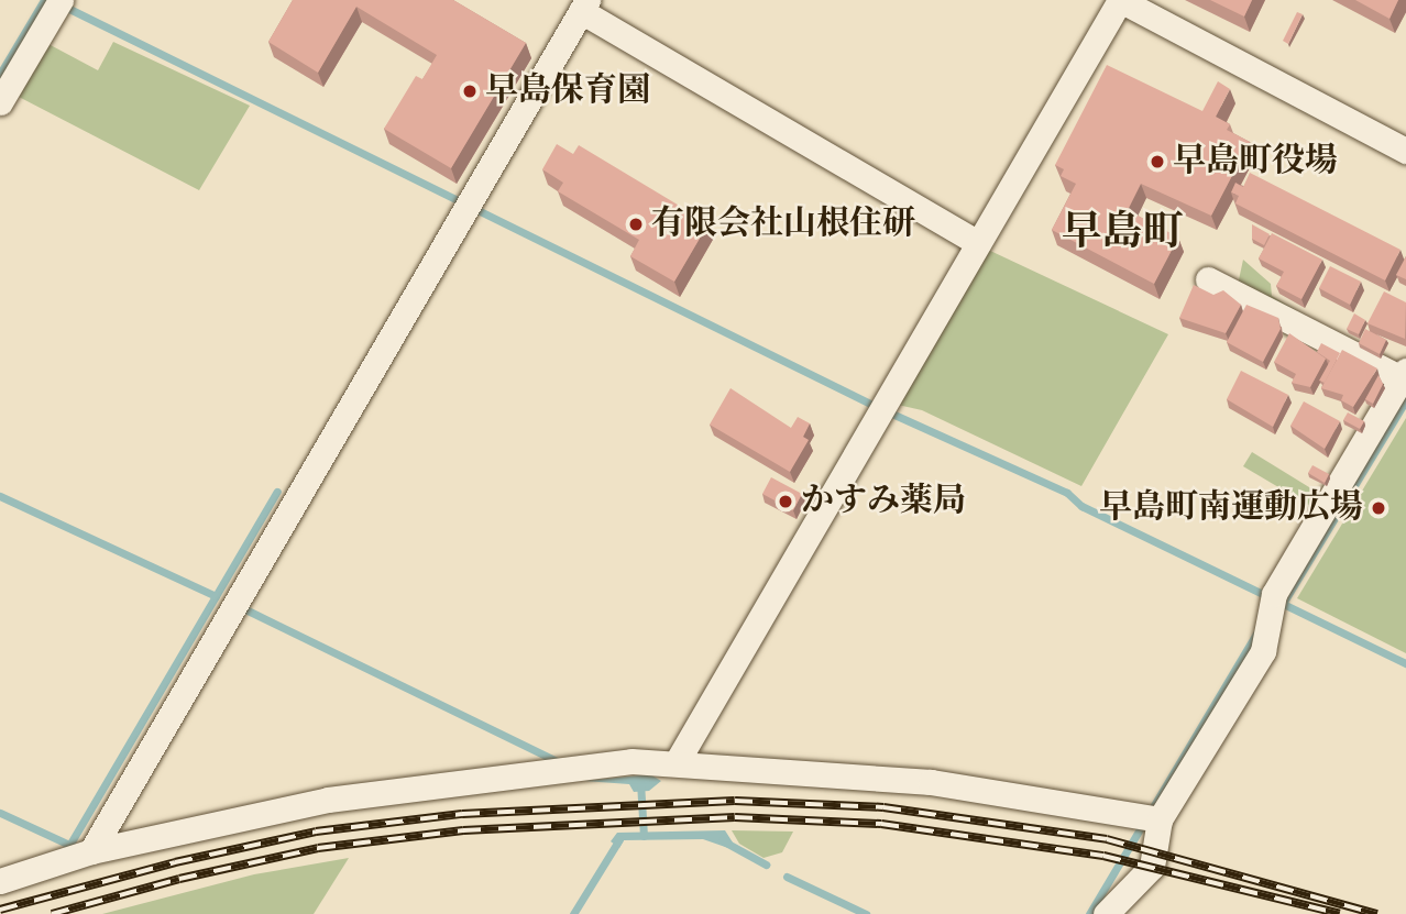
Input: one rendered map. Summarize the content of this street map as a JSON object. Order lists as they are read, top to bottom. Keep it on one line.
{"districts":["早島町"],"places":["早島保育園","早島町役場","有限会社山根住研","かすみ薬局","早島町南運動広場"]}
